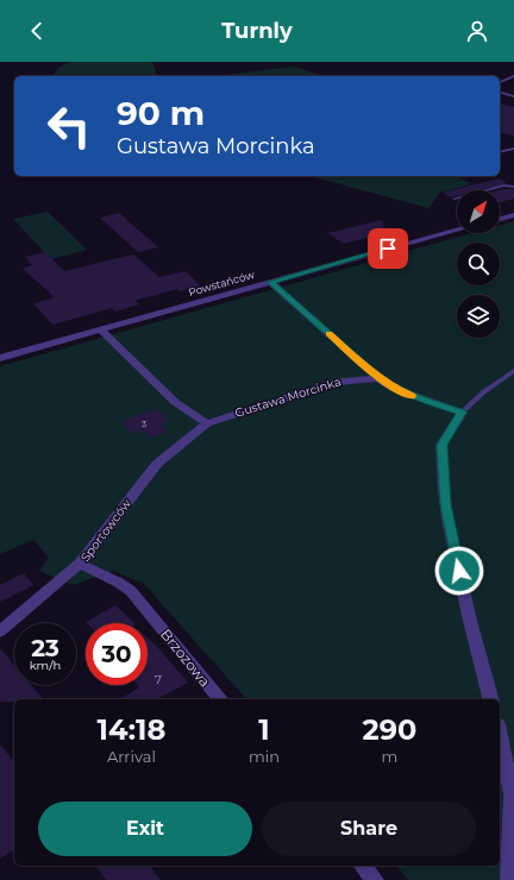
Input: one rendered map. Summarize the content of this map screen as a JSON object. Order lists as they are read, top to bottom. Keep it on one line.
{"streets":{"street":["Powstańców","Gustawa Morcinka","Sportowców","Brzozowa"]},"crossings":[["Gustawa Morcinka","Sportowców"],["Sportowców","Brzozowa"]],"house_numbers":["3","7"],"north":"top right","page":{"header":"Turnly","turn":["90 m","Gustawa Morcinka"],"speed":"23 km/h","limit":"30","eta":["14:18","Arrival","1","min","290","m"],"buttons":["Exit","Share"]}}
